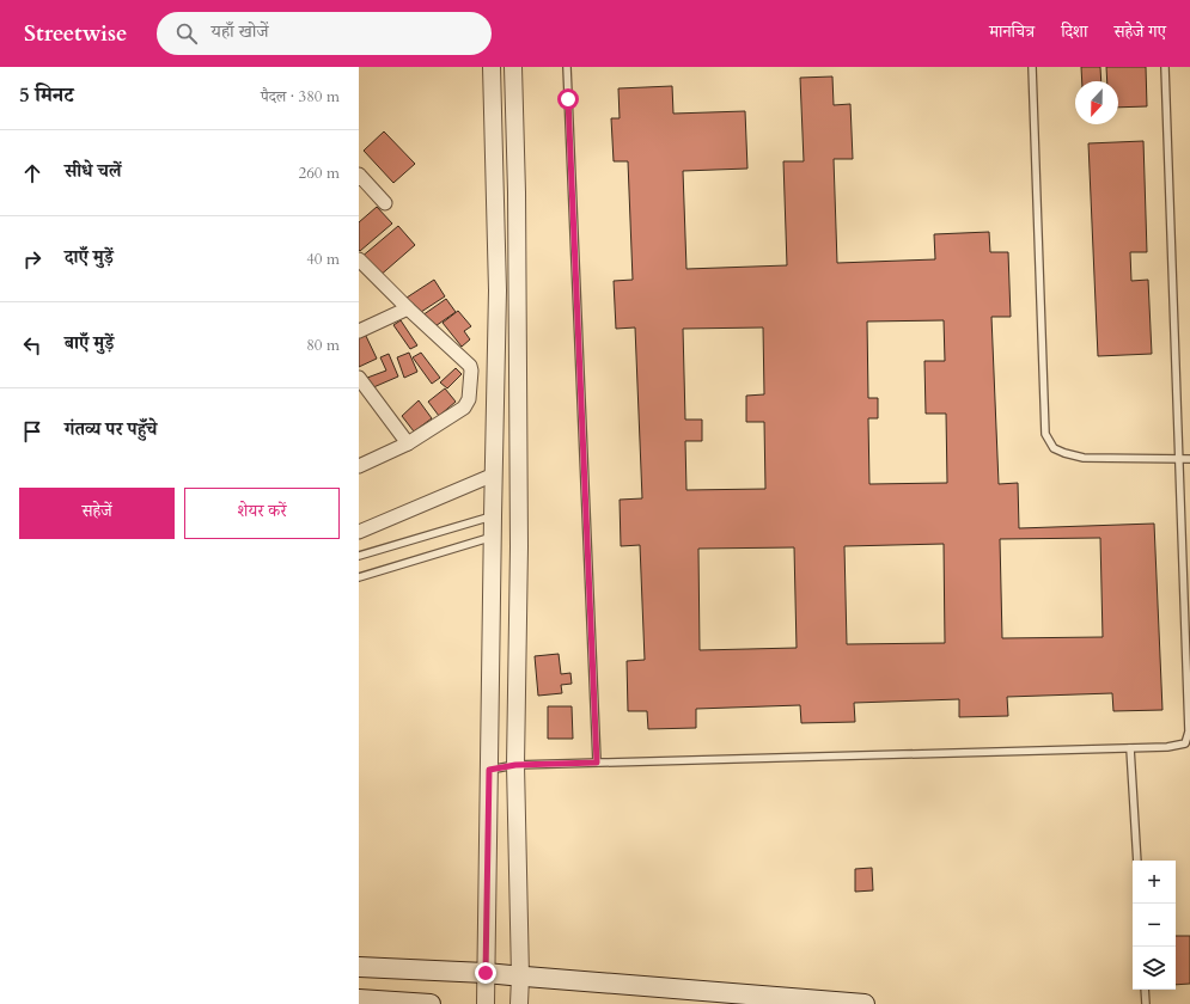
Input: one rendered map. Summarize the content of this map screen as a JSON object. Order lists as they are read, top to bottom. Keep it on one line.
{"north":"bottom","page":{"header":"Streetwise","search":"यहाँ खोजें","nav":["मानचित्र","दिशा","सहेजे गए"],"heading":["5 मिनट","पैदल · 380 m"],"list":[["सीधे चलें","260 m"],["दाएँ मुड़ें","40 m"],["बाएँ मुड़ें","80 m"],"गंतव्य पर पहुँचे"],"buttons":["सहेजें","शेयर करें"],"map_buttons":["+","−"]}}
